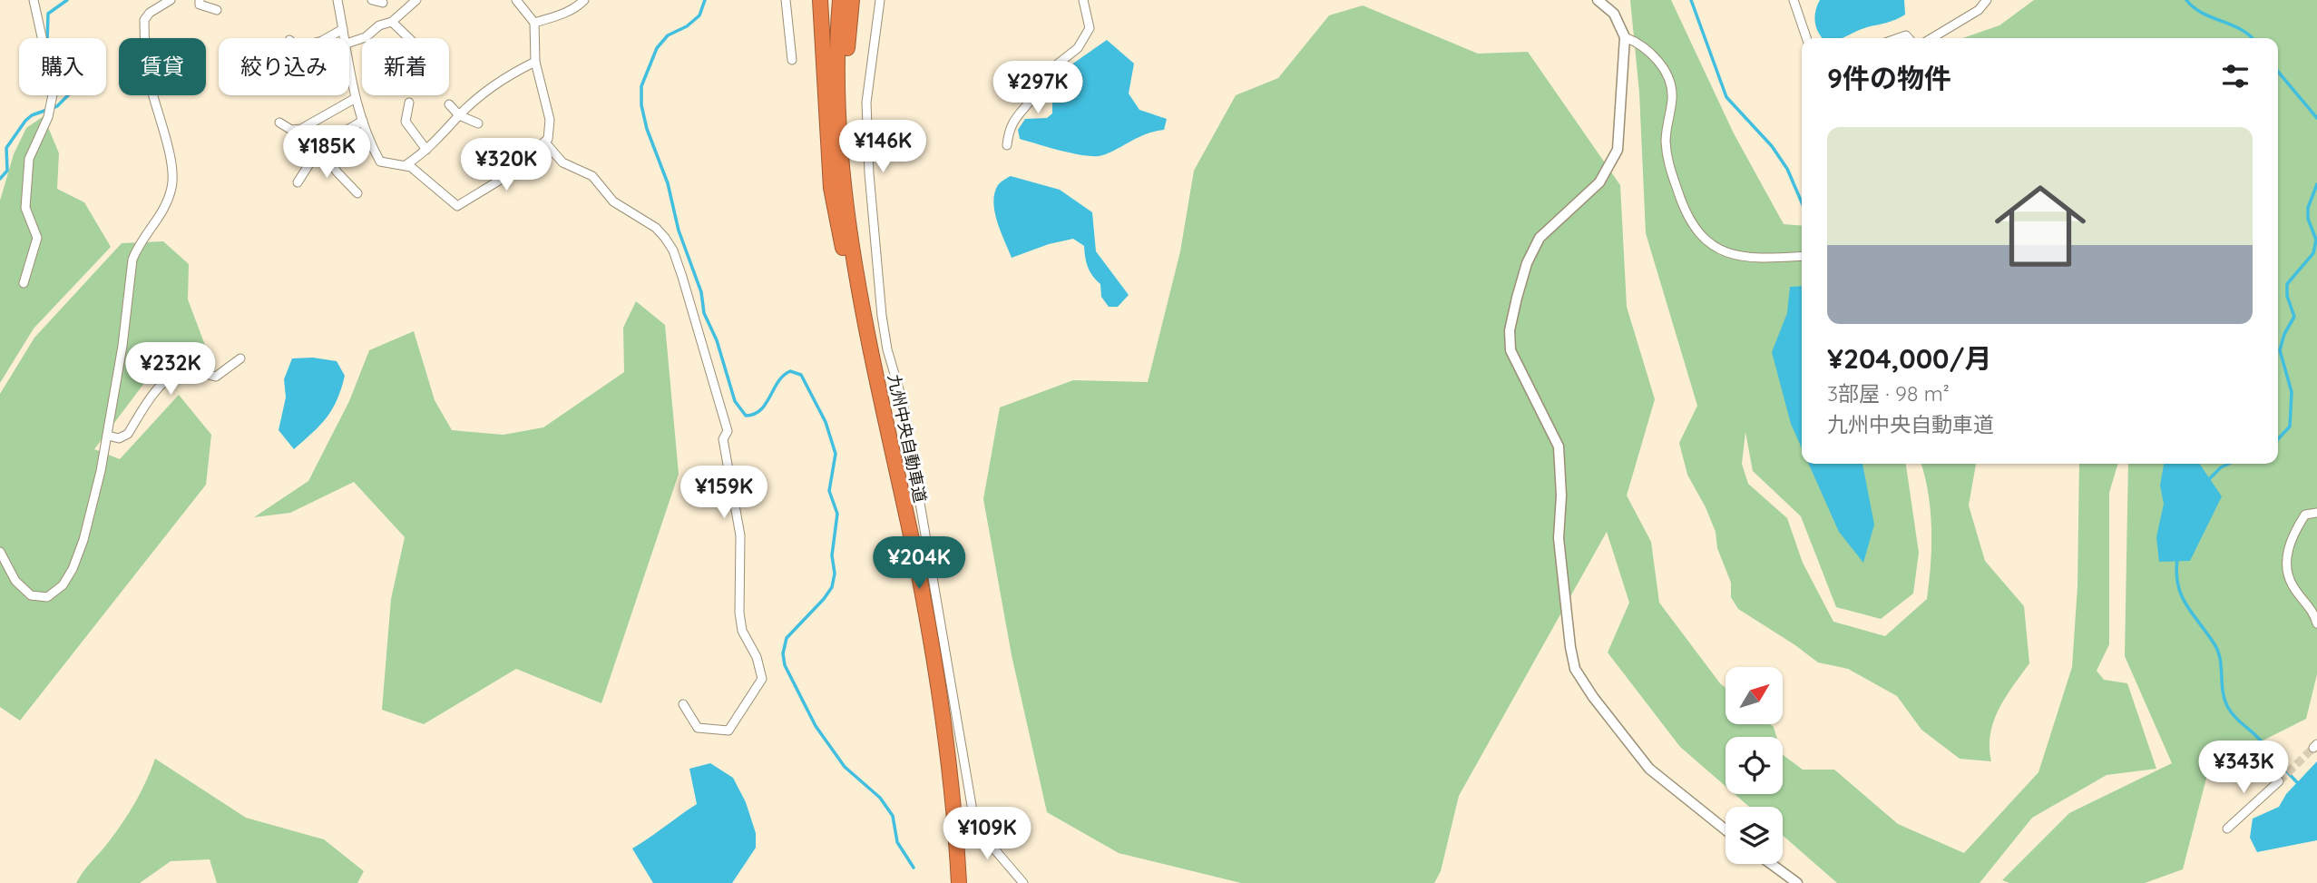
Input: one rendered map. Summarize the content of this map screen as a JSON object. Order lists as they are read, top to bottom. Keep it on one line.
{"streets":{"highway":["九州中央自動車道"]},"north":"top right","page":{"chip":["購入","賃貸","絞り込み","新着"],"heading":"9件の物件","price":["¥297K","¥146K","¥185K","¥320K","¥232K","¥159K","¥204K","¥343K","¥109K"],"list":[{"name":"¥204,000/月","note":"3部屋 · 98 m² · 九州中央自動車道"}]}}
